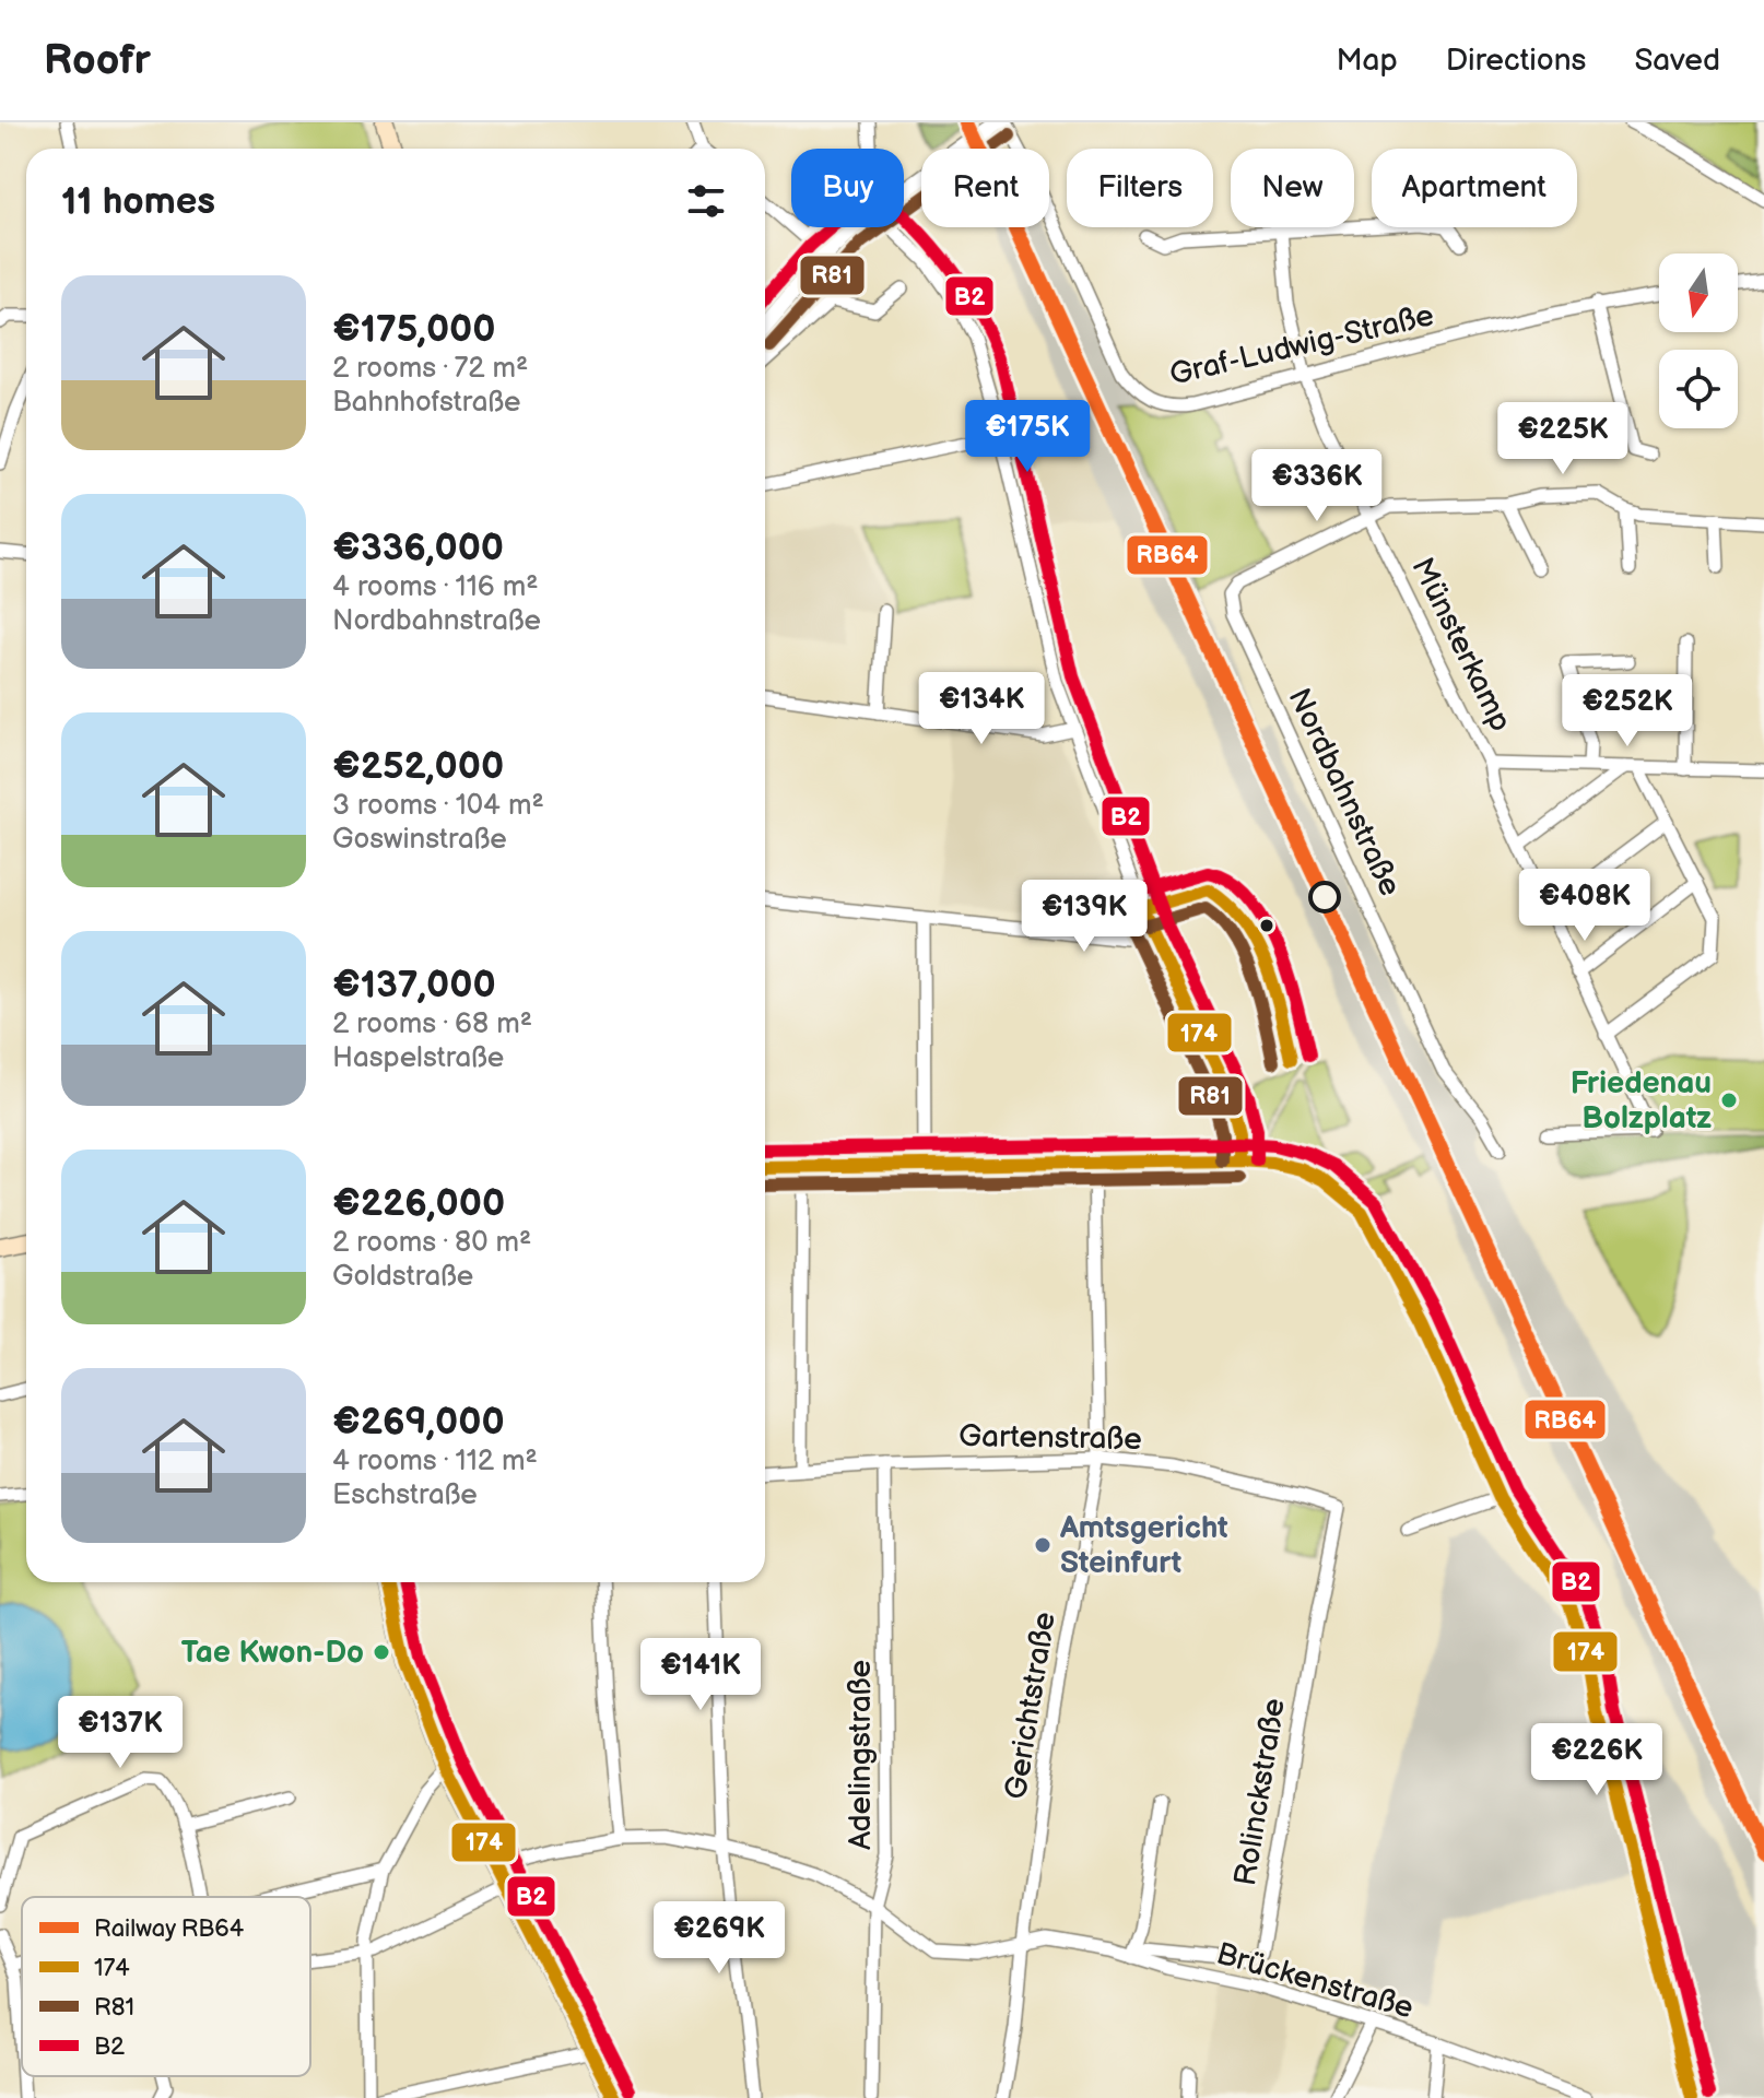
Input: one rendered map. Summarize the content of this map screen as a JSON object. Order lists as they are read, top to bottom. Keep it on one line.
{"streets":{"street":["Graf-Ludwig-Straße","Münsterkamp","Nordbahnstraße","Gartenstraße","Gerichtstraße","Adelingstraße","Rolinckstraße","Brückenstraße"]},"crossings":[["Graf-Ludwig-Straße","Münsterkamp"],["Münsterkamp","Nordbahnstraße"],["Gartenstraße","Gerichtstraße"],["Gartenstraße","Adelingstraße"],["Gartenstraße","Rolinckstraße"],["Gerichtstraße","Brückenstraße"],["Adelingstraße","Brückenstraße"],["Rolinckstraße","Brückenstraße"]],"places":["Friedenau Bolzplatz","Amtsgericht Steinfurt","Tae Kwon-Do"],"lines":["rail line RB64","transit line R81","transit line B2","transit line 174"],"legend":["Railway RB64","174","R81","B2"],"north":"bottom","page":{"header":"Roofr","nav":["Map","Directions","Saved"],"chip":["Buy","Rent","Filters","New","Apartment"],"heading":"11 homes","list":[{"name":"€175,000","note":"2 rooms · 72 m² · Bahnhofstraße"},{"name":"€336,000","note":"4 rooms · 116 m² · Nordbahnstraße"},{"name":"€252,000","note":"3 rooms · 104 m² · Goswinstraße"},{"name":"€137,000","note":"2 rooms · 68 m² · Haspelstraße"},{"name":"€226,000","note":"2 rooms · 80 m² · Goldstraße"},{"name":"€269,000","note":"4 rooms · 112 m² · Eschstraße"}],"price":["€175K","€225K","€336K","€134K","€252K","€408K","€139K","€141K","€137K","€226K","€269K"]}}
